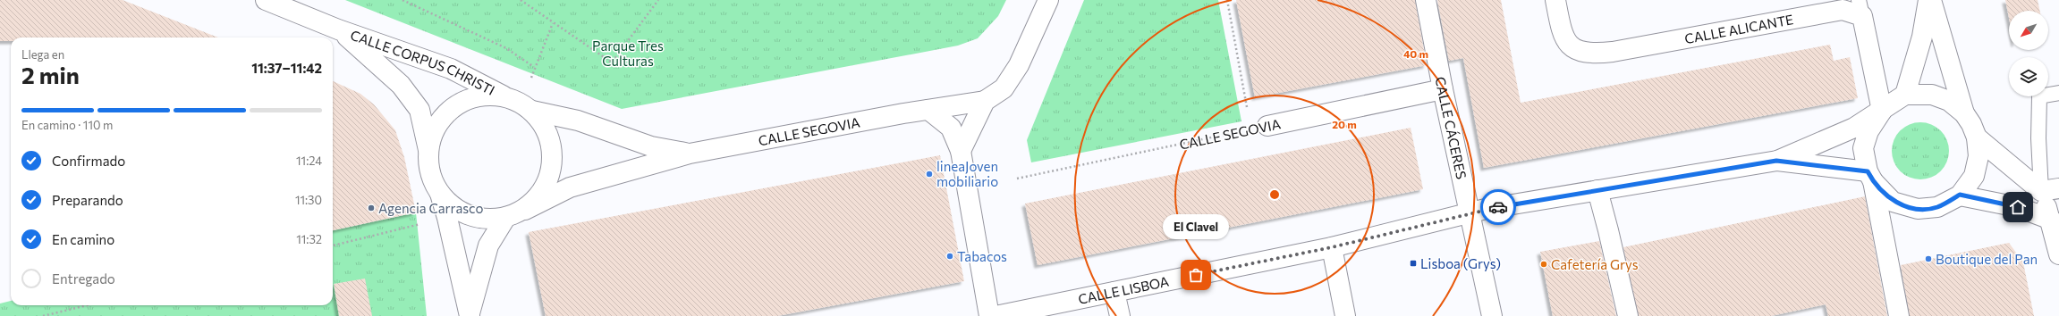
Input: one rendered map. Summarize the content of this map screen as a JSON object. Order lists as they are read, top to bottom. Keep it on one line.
{"streets":{"street":["CALLE ALICANTE","CALLE CORPUS CHRISTI","CALLE CÁCERES","CALLE SEGOVIA","CALLE LISBOA"]},"crossings":[["CALLE ALICANTE","CALLE LISBOA"],["CALLE CORPUS CHRISTI","CALLE SEGOVIA"],["CALLE CÁCERES","CALLE SEGOVIA"],["CALLE CÁCERES","CALLE LISBOA"]],"parks":["Parque Tres Culturas"],"places":{"other":["lineaJoven mobiliario","Agencia Carrasco","Tabacos","Boutique del Pan","Cafetería Grys","El Clavel"],"transit":["Lisboa (Grys)"]},"north":"bottom left","page":{"heading":["2 min","Llega en","11:37–11:42"],"bar":"En camino · 110 m","list":[["Confirmado","11:24"],["Preparando","11:30"],["En camino","11:32"],"Entregado"],"bubble":"El Clavel"},"rings":["40 m","20 m"]}
